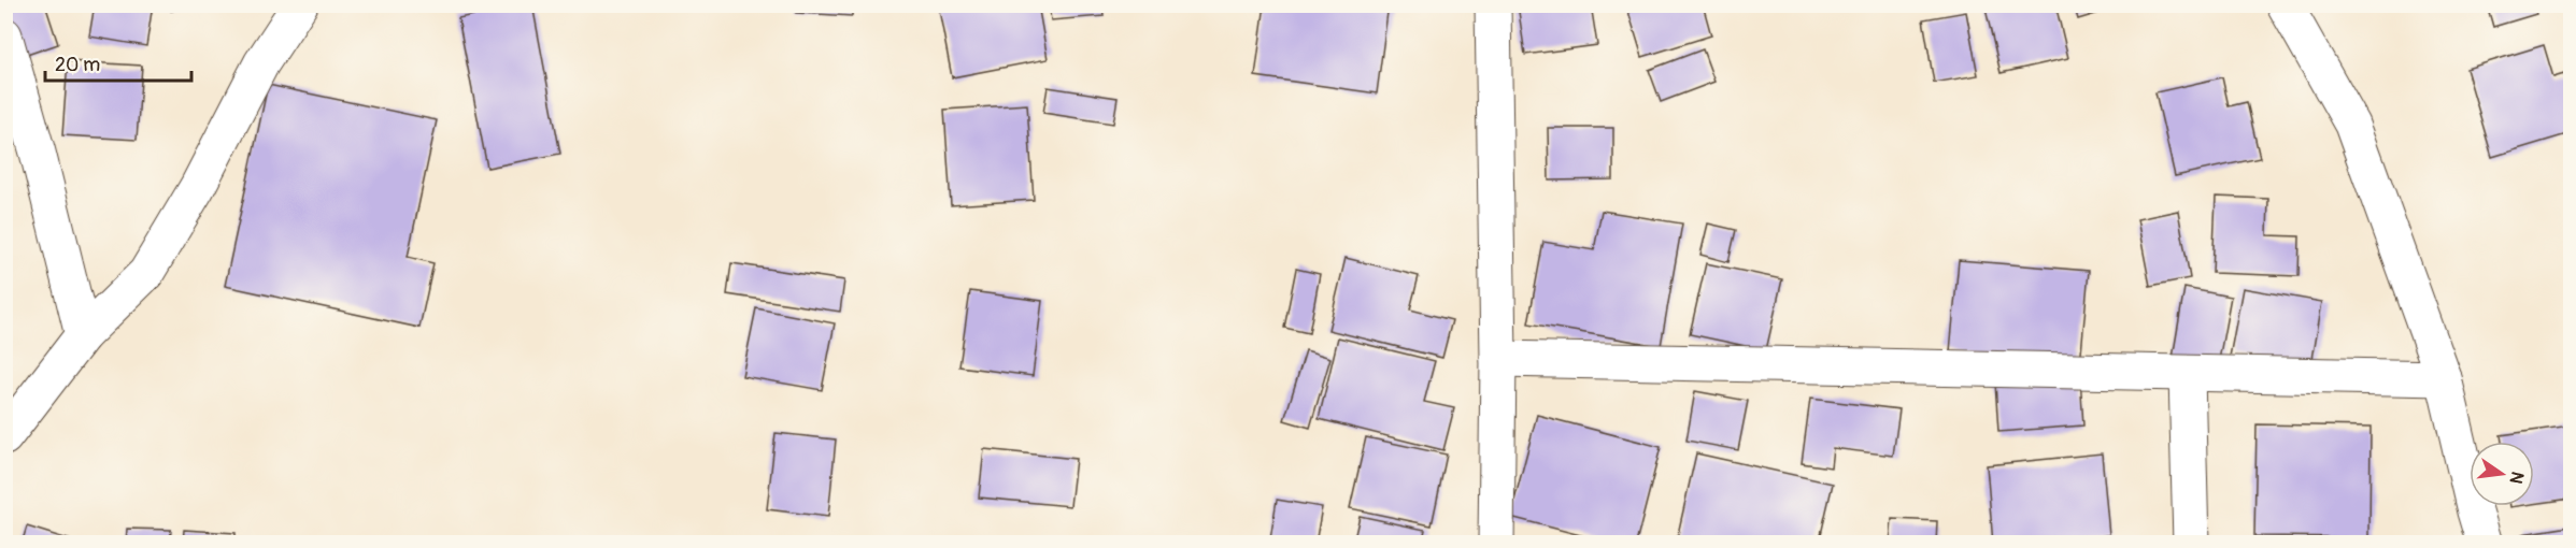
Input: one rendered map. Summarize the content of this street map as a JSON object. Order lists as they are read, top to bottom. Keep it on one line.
{"scale_bar":"20 m","north":"right"}
